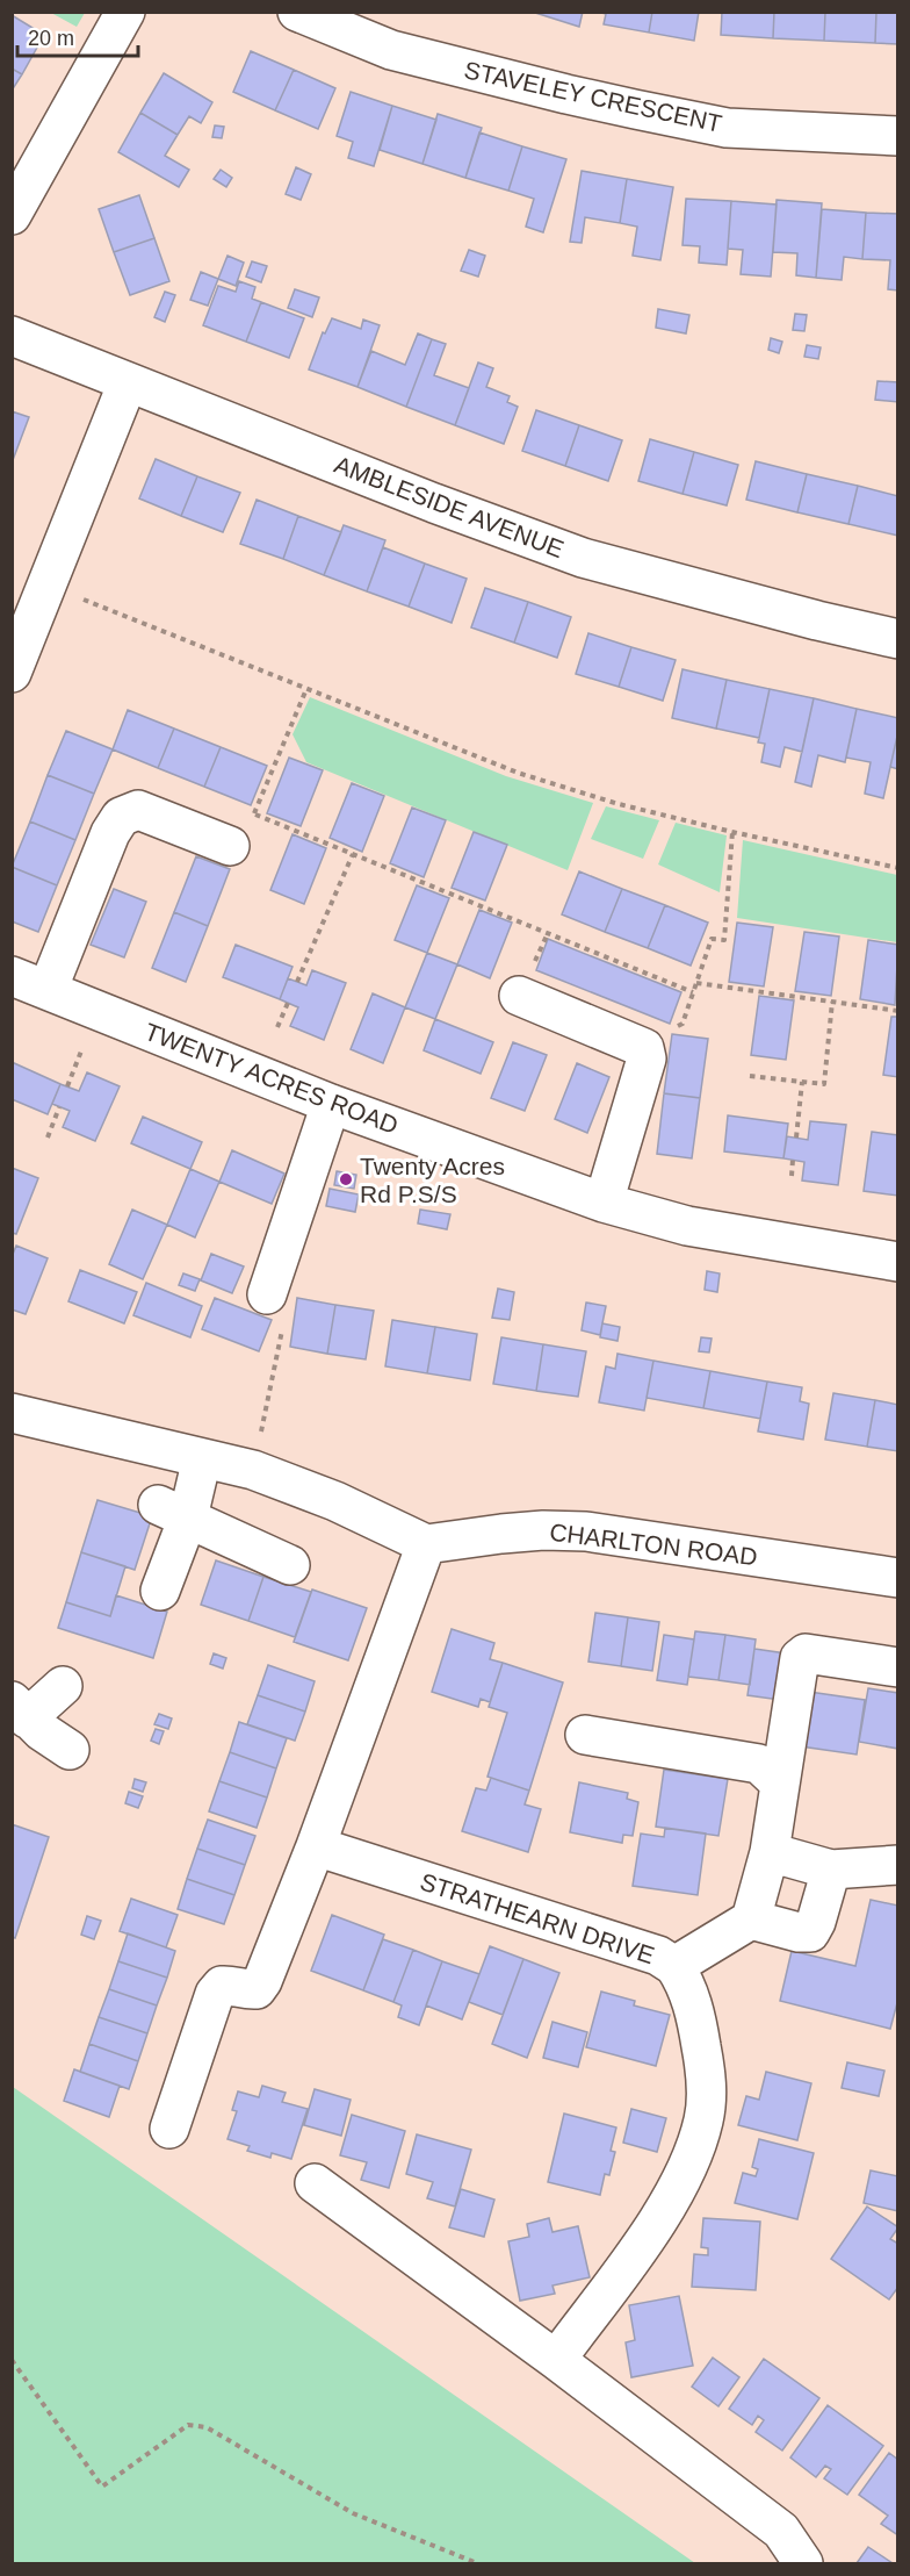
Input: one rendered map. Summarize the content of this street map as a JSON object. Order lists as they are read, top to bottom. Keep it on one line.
{"streets":{"street":["STAVELEY CRESCENT","AMBLESIDE AVENUE","TWENTY ACRES ROAD","CHARLTON ROAD","STRATHEARN DRIVE"]},"places":["Twenty Acres Rd P.S/S"],"scale_bar":"20 m"}
